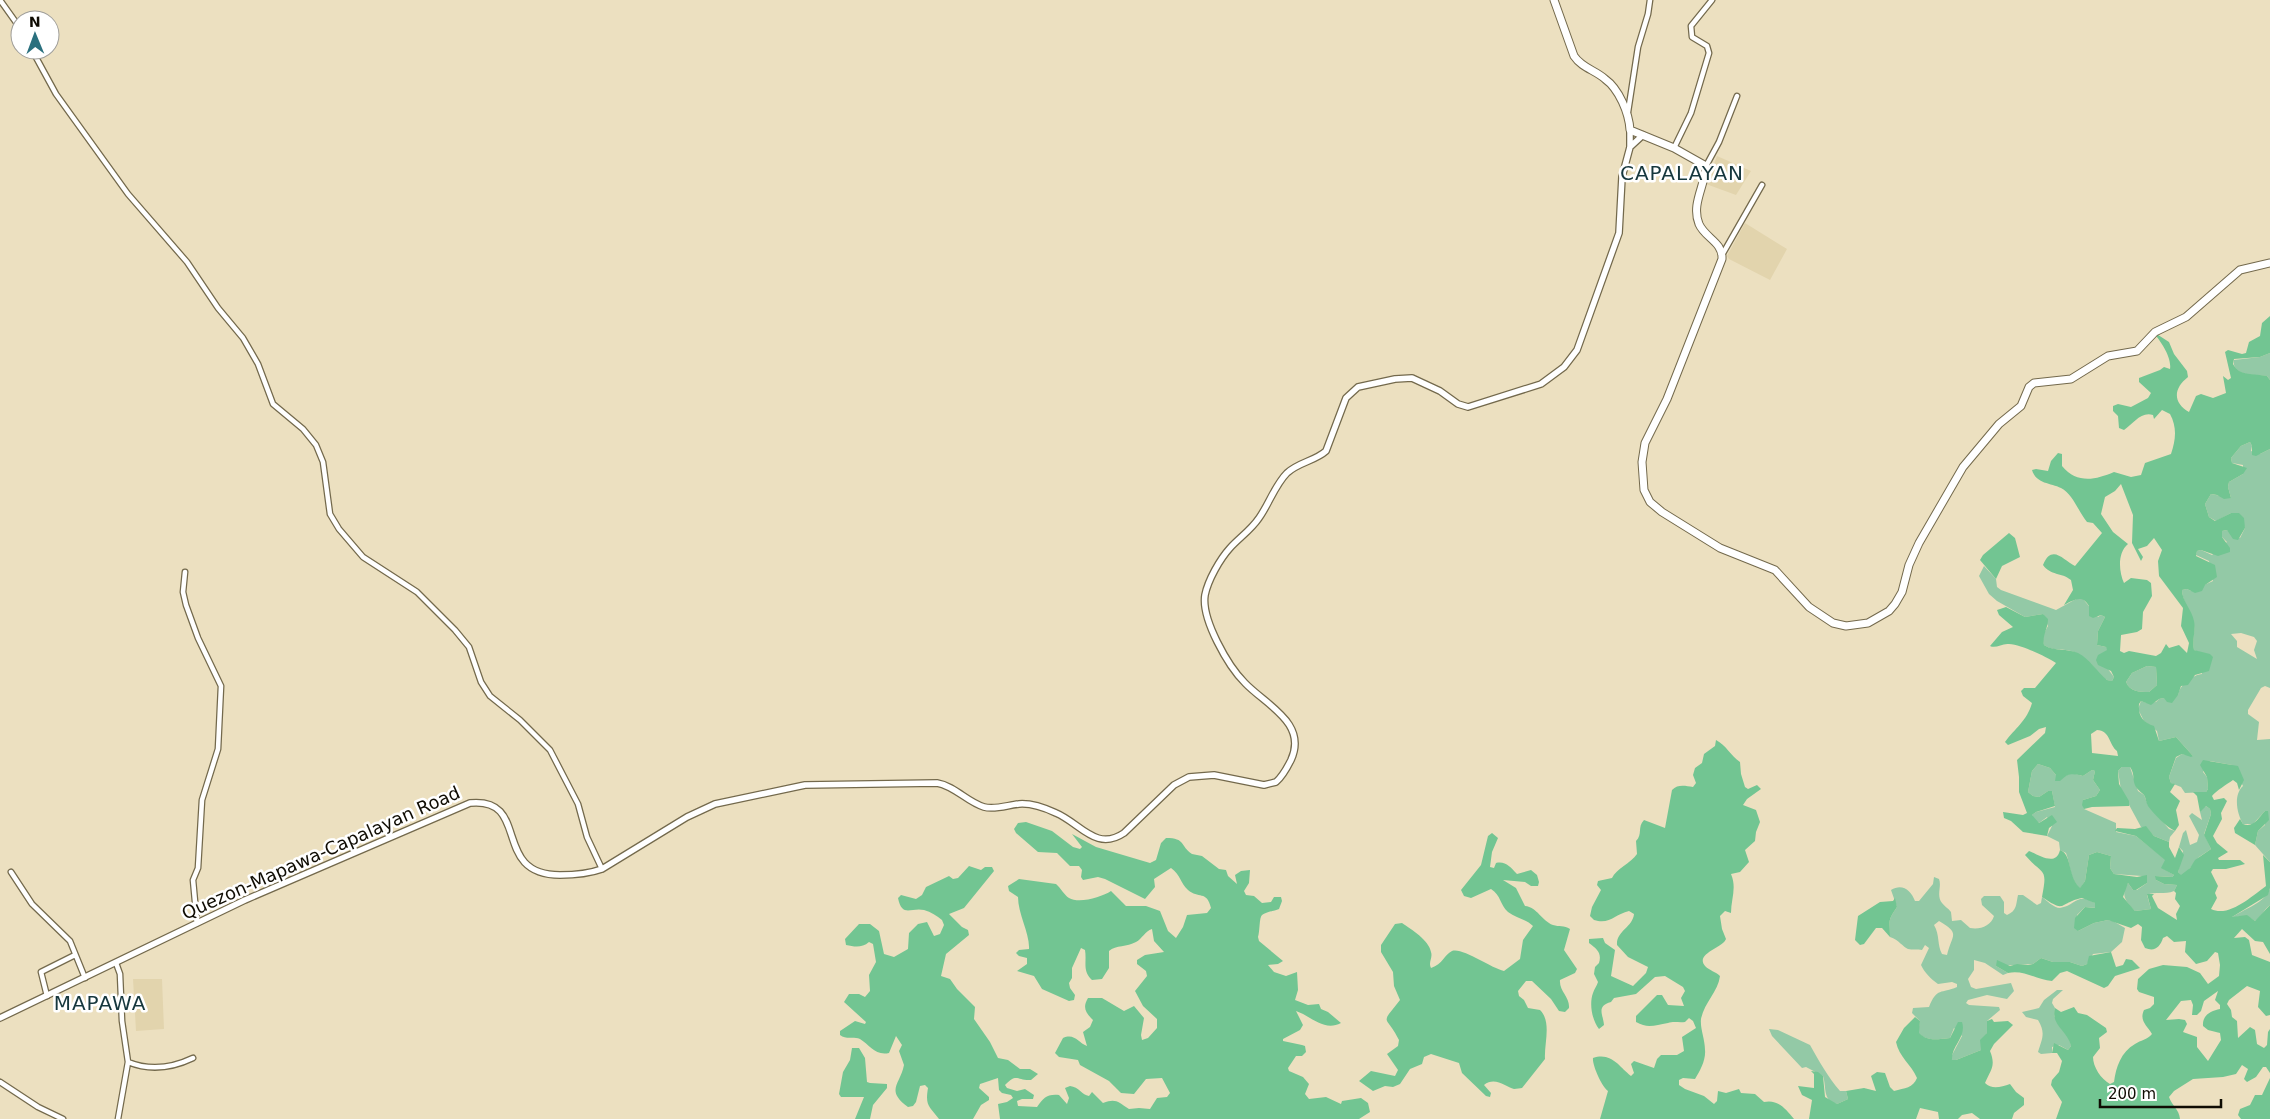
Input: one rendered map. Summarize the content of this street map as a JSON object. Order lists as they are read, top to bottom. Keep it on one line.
{"streets":{"main road":["Quezon-Mapawa-Capalayan Road"]},"districts":["CAPALAYAN","MAPAWA"],"scale_bar":"200 m","north":"top"}
